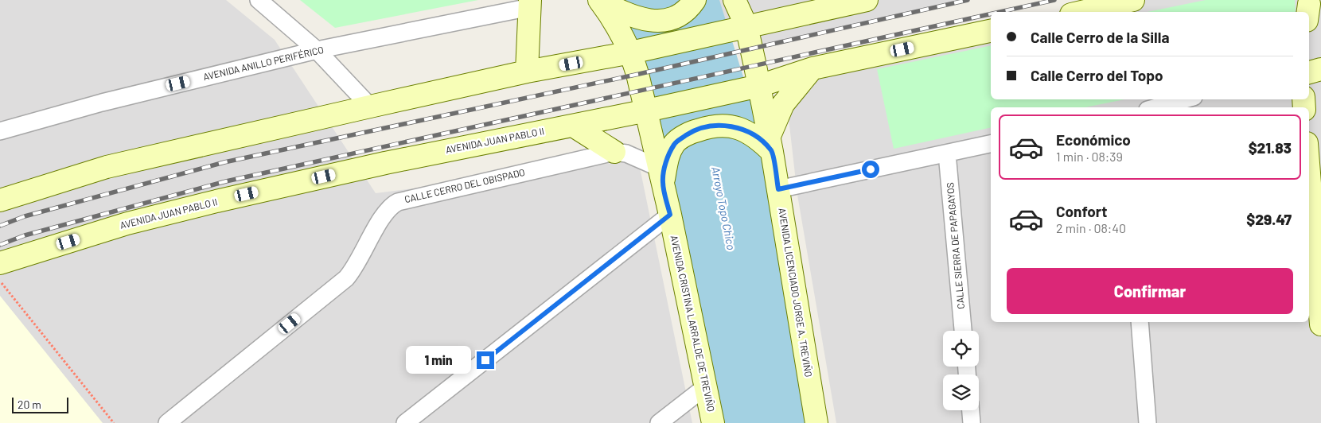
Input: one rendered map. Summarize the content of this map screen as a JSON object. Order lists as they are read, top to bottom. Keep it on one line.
{"streets":{"main road":["AVENIDA JUAN PABLO II","AVENIDA LICENCIADO JORGE A. TREVIÑO","AVENIDA CRISTINA LARRALDE DE TREVIÑO"],"street":["AVENIDA ANILLO PERIFÉRICO","CALLE CERRO DEL OBISPADO","CALLE SIERRA DE PAPAGAYOS"]},"crossings":[["AVENIDA JUAN PABLO II","AVENIDA LICENCIADO JORGE A. TREVIÑO"],["AVENIDA JUAN PABLO II","AVENIDA CRISTINA LARRALDE DE TREVIÑO"],["CALLE CERRO DEL OBISPADO","AVENIDA CRISTINA LARRALDE DE TREVIÑO"]],"water":["Arroyo Topo Chico"],"scale_bar":"20 m","page":{"banner":["Calle Cerro de la Silla","Calle Cerro del Topo"],"list":[{"name":"Económico","note":"1 min · 08:39","value":"$21.83"},{"name":"Confort","note":"2 min · 08:40","value":"$29.47"}],"buttons":"Confirmar","bubble":"1 min","scale":"20 m"}}
